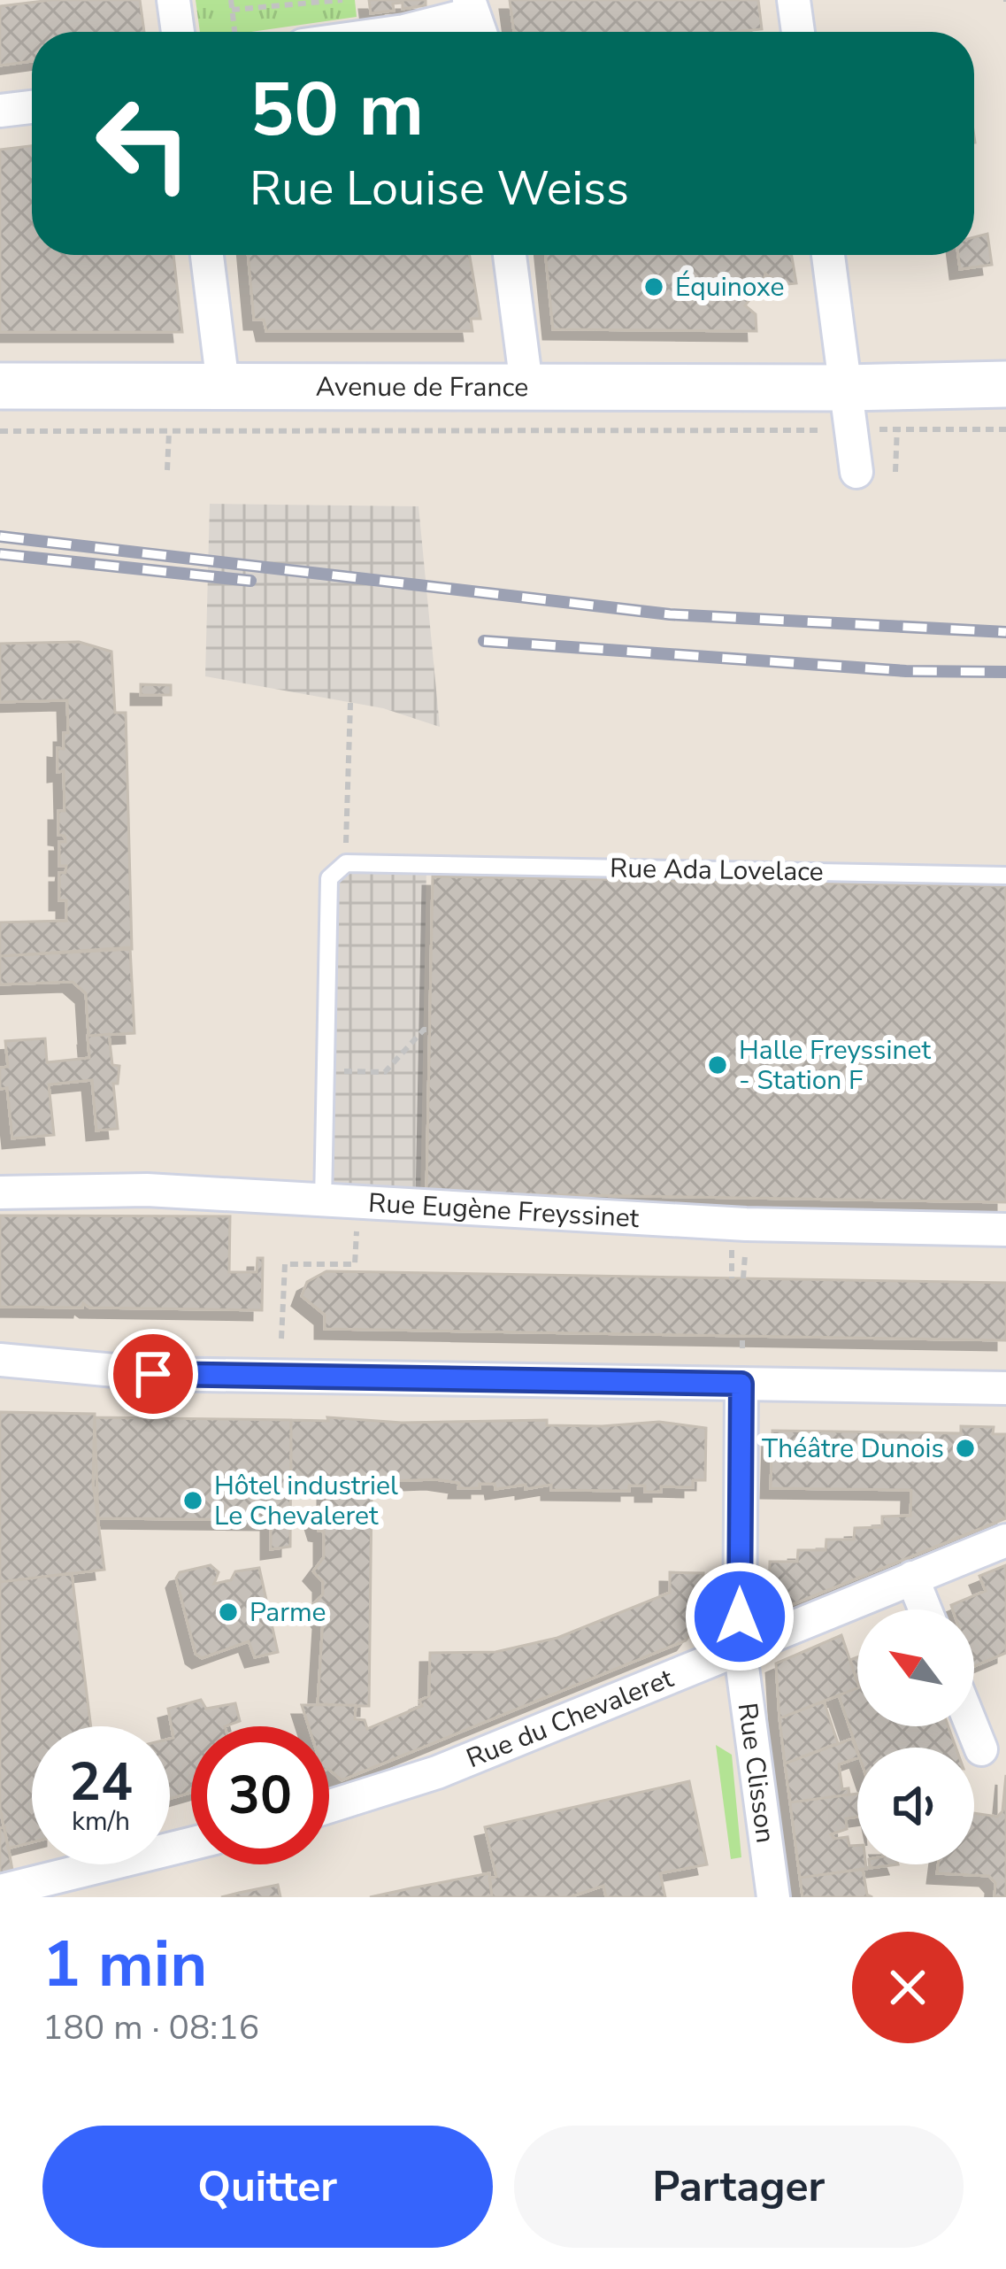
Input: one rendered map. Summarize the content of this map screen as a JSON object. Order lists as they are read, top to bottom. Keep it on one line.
{"streets":{"street":["Avenue de France","Rue Eugène Freyssinet","Rue du Chevaleret","Rue Clisson"],"lane":["Rue Ada Lovelace"]},"crossings":[["Rue Ada Lovelace","Rue Eugène Freyssinet"],["Rue du Chevaleret","Rue Clisson"]],"places":["Équinoxe","Halle Freyssinet - Station F","Théâtre Dunois","Hôtel industriel Le Chevaleret","Parme"],"north":"top left","page":{"turn":["50 m","Rue Louise Weiss"],"speed":"24 km/h","limit":"30","heading":["1 min","180 m · 08:16"],"buttons":["Quitter","Partager"]}}
